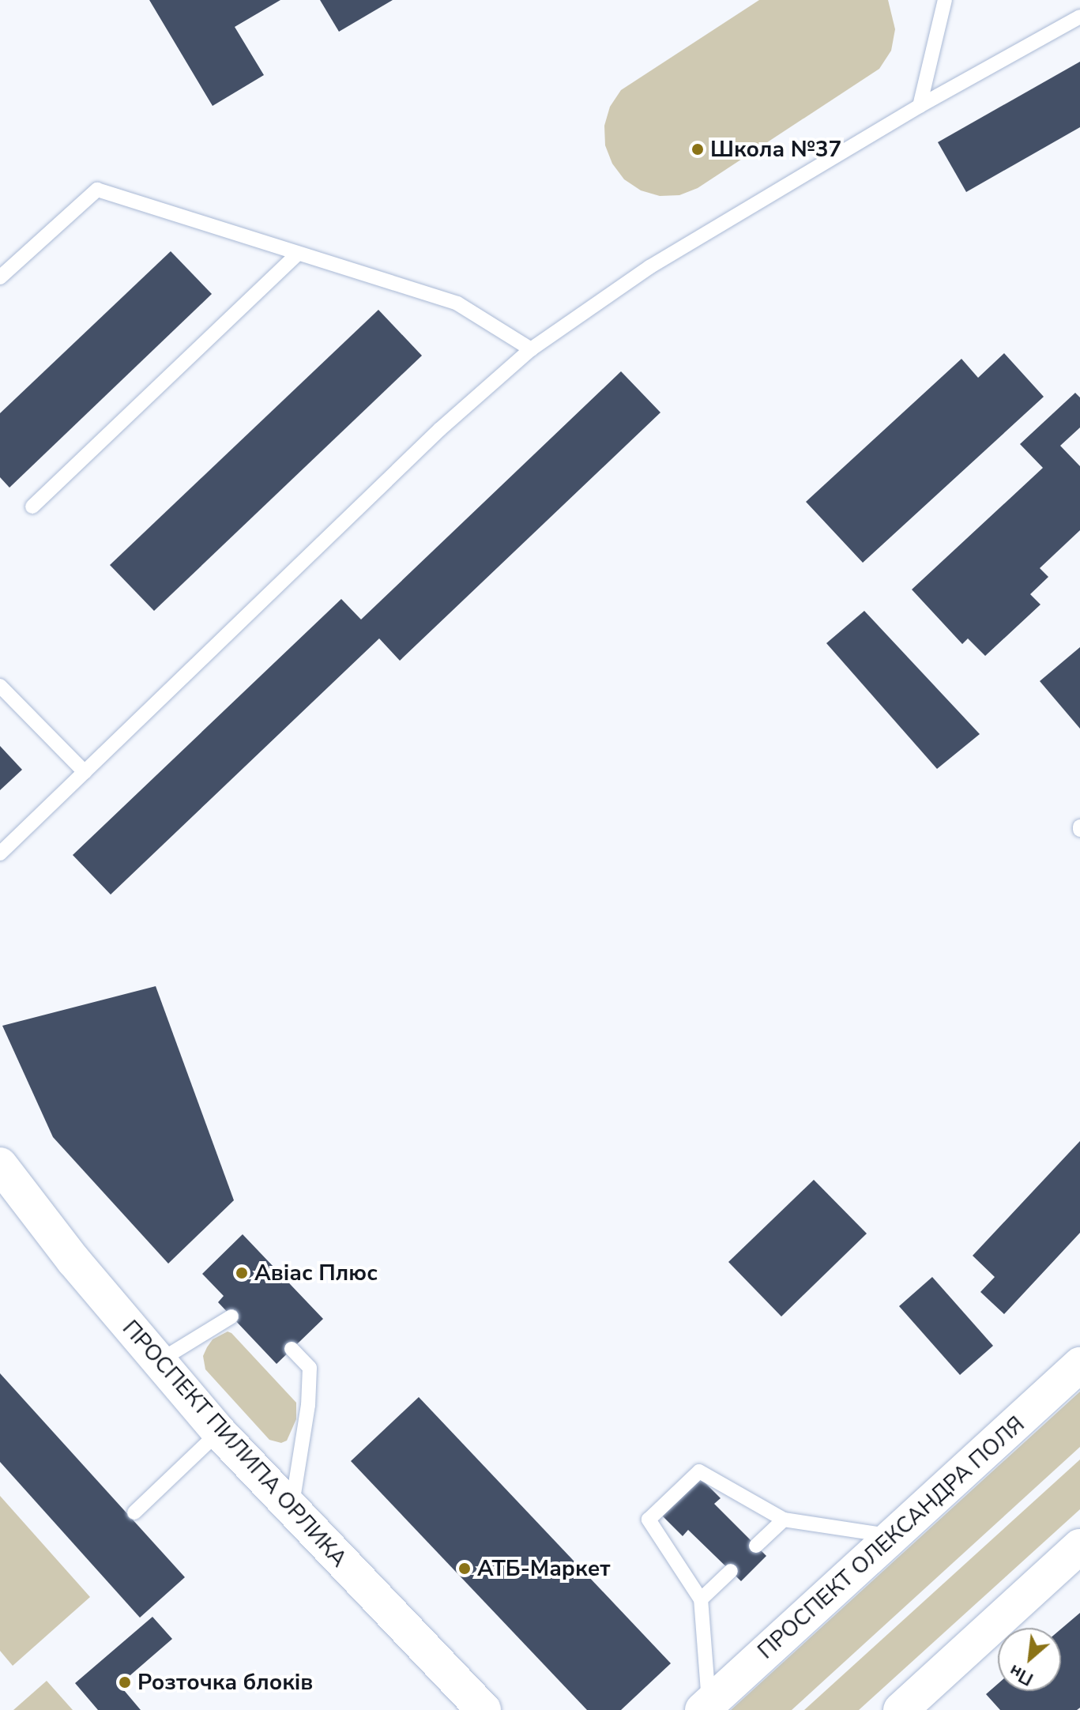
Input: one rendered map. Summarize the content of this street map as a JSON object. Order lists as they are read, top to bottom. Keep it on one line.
{"streets":{"main road":["ПРОСПЕКТ ПИЛИПА ОРЛИКА","ПРОСПЕКТ ОЛЕКСАНДРА ПОЛЯ"]},"places":["Школа №37","Авіас Плюс","АТБ-Маркет","Розточка блоків"],"north":"bottom left"}
